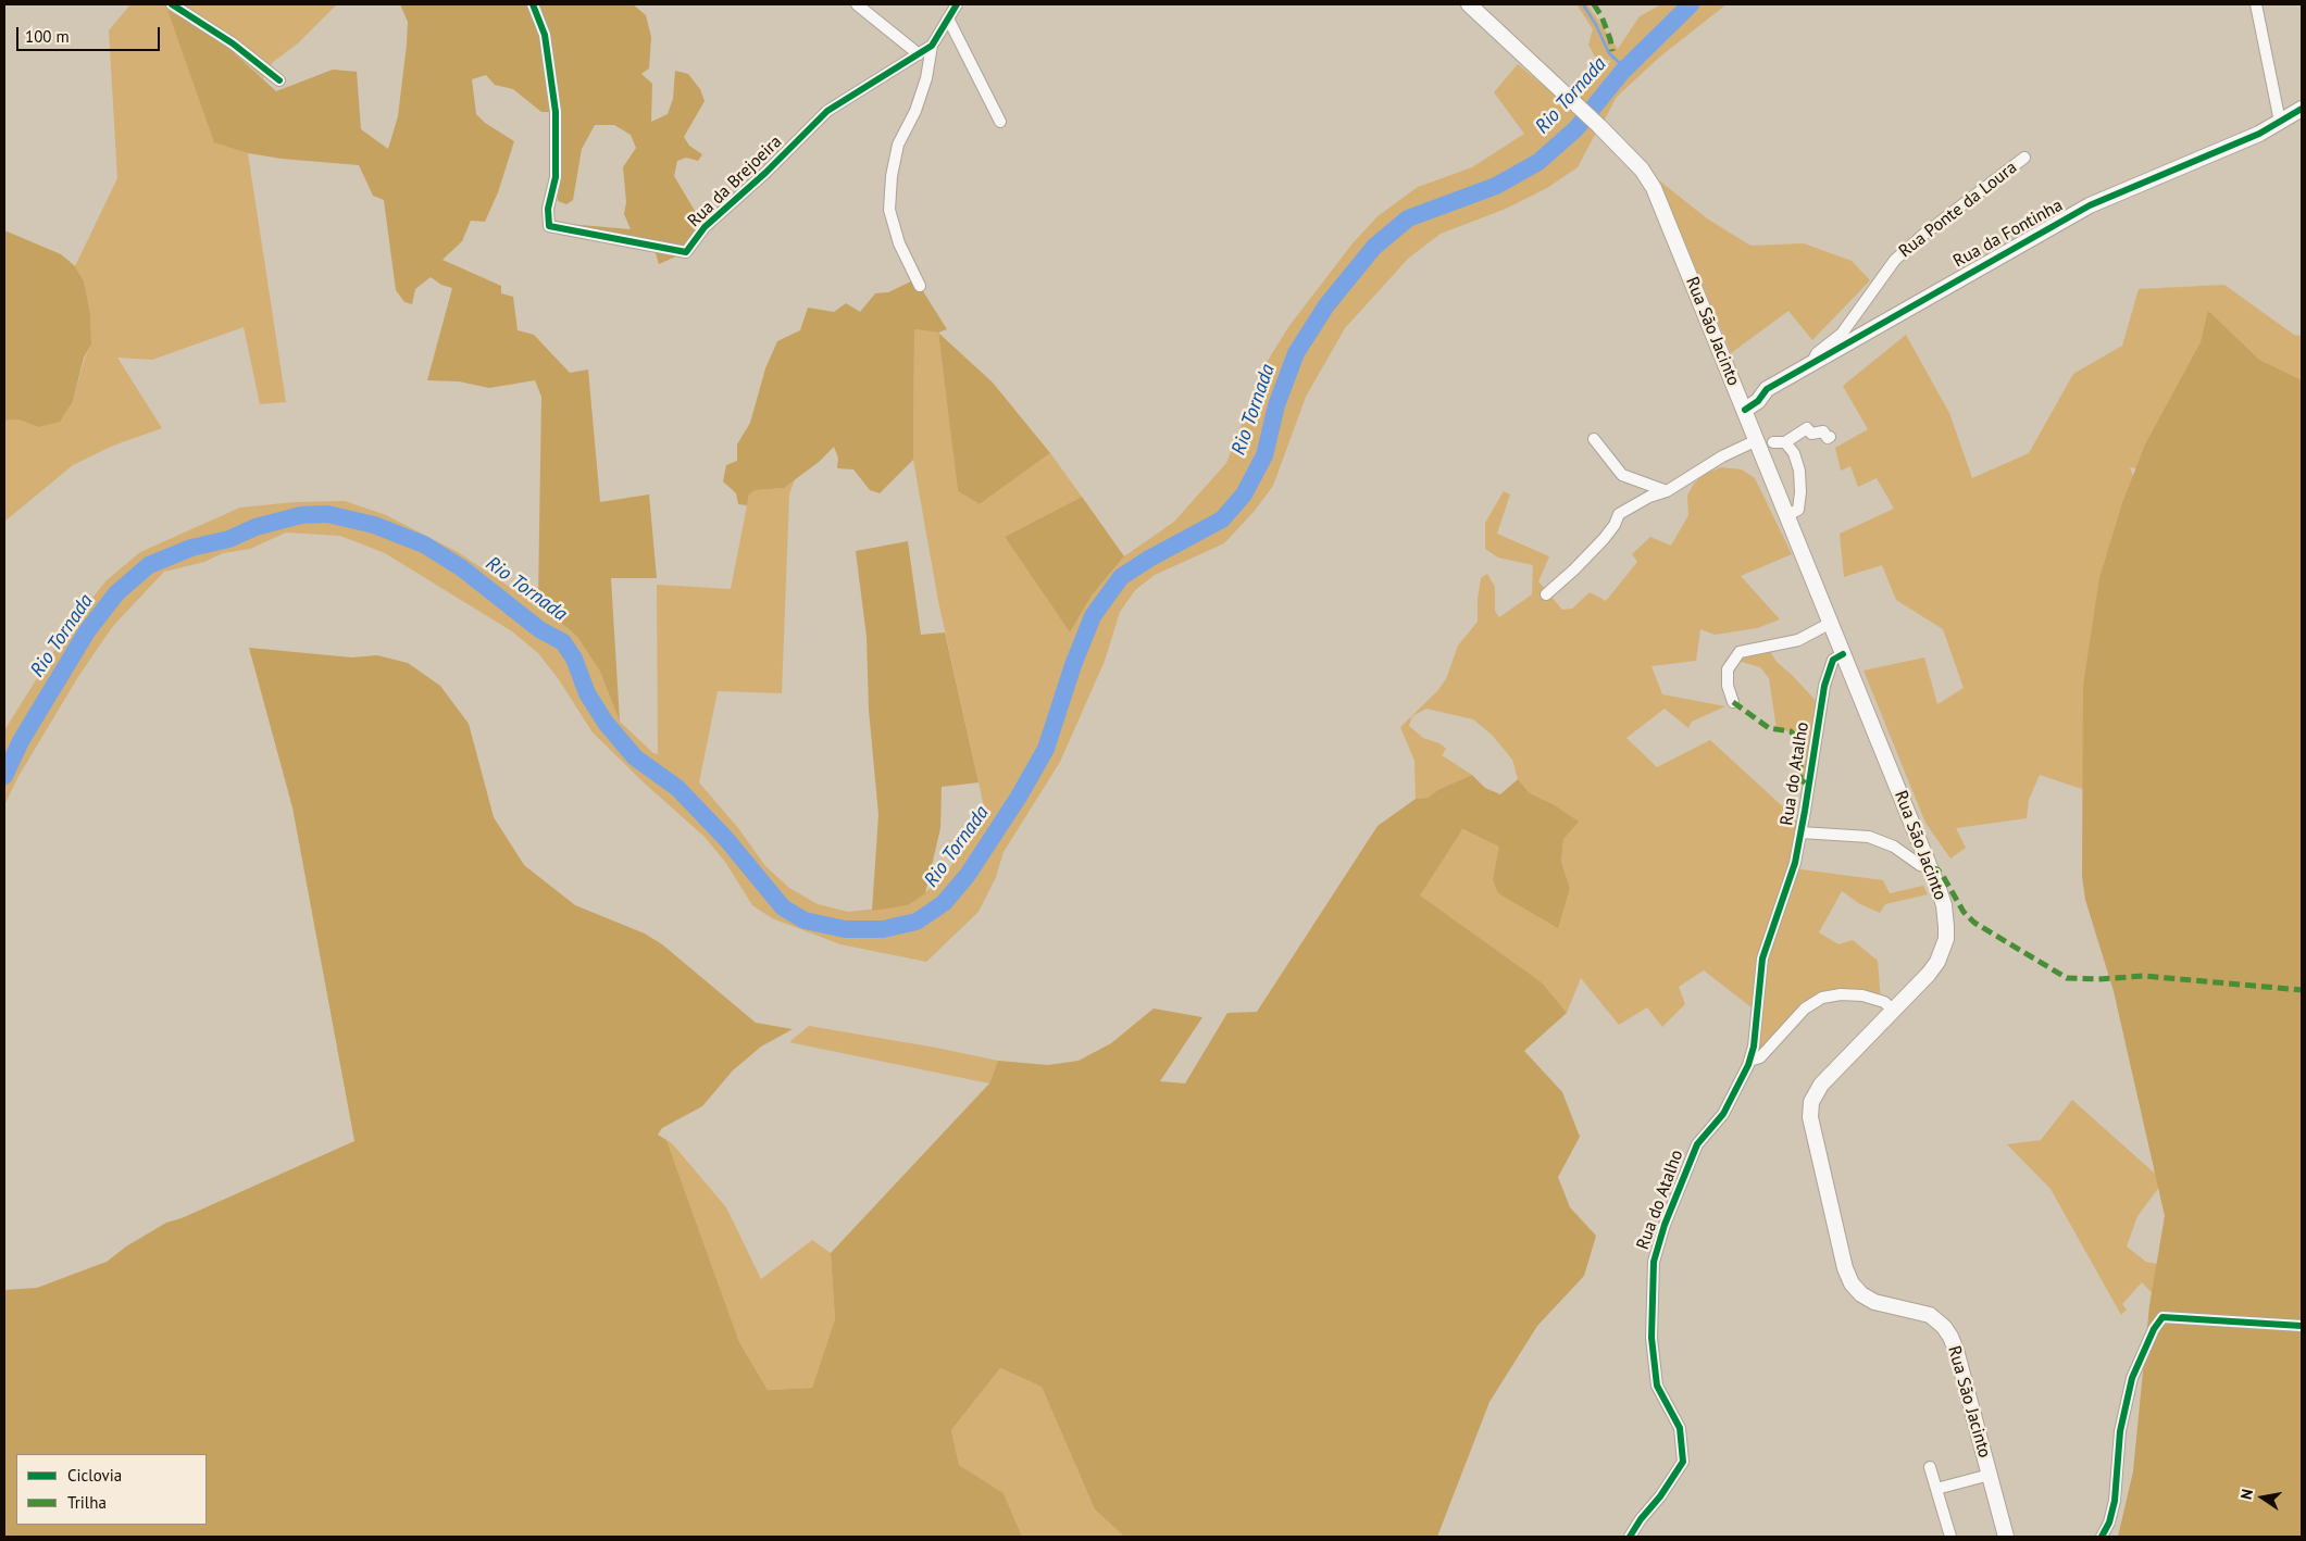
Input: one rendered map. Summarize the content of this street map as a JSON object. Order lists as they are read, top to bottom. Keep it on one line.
{"streets":{"main road":["Rua da Fontinha","Rua São Jacinto"],"street":["Rua da Brejoeira","Rua Ponte da Loura","Rua do Atalho"]},"crossings":[["Rua Ponte da Loura","Rua da Fontinha"],["Rua da Fontinha","Rua São Jacinto"],["Rua São Jacinto","Rua do Atalho"]],"water":["Rio Tornada"],"legend":["Ciclovia","Trilha"],"scale_bar":"100 m","north":"left"}
